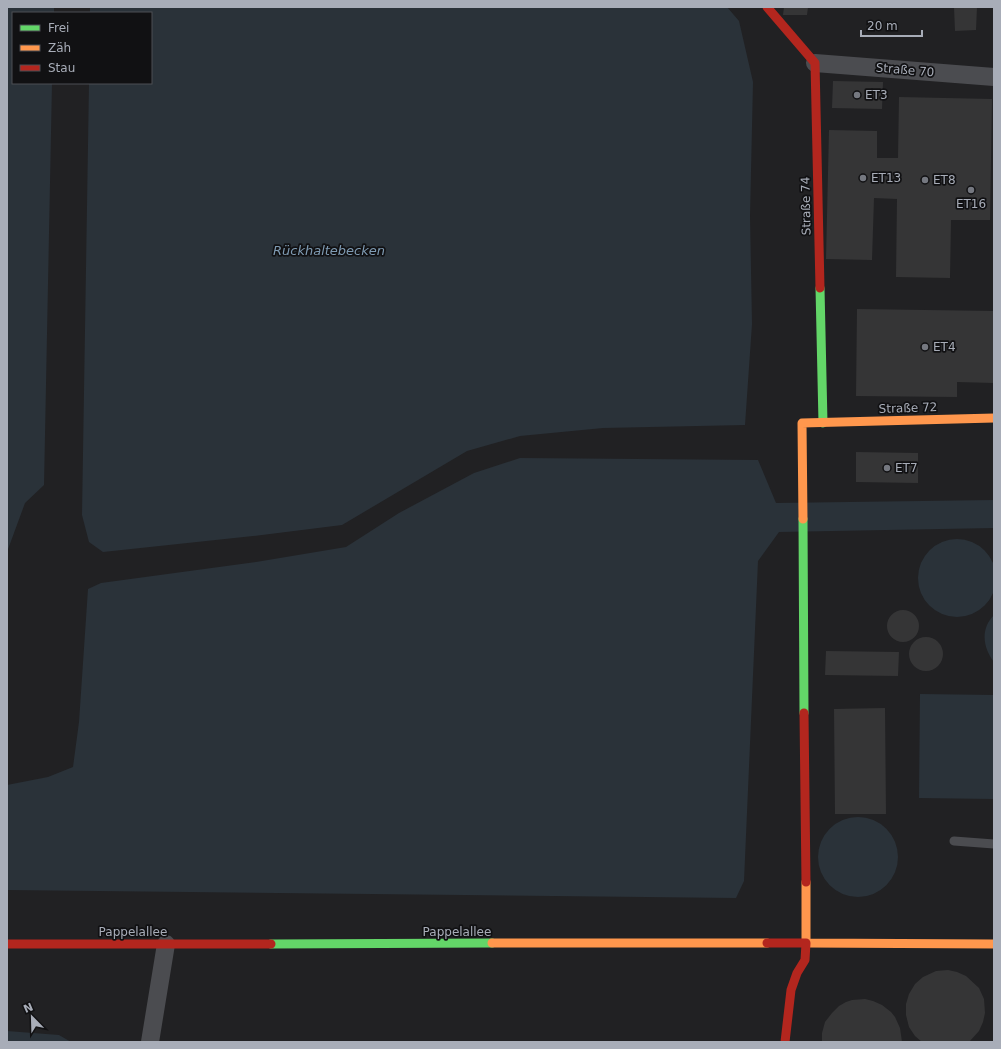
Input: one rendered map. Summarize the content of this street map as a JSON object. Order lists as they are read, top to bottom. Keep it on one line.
{"streets":{"street":["Straße 70","Straße 74","Straße 72","Pappelallee"]},"crossings":[["Straße 70","Straße 74"],["Straße 74","Straße 72"],["Straße 72","Pappelallee"]],"water":["Rückhaltebecken"],"places":["ET3","ET13","ET8","ET16","ET4","ET7"],"legend":["Frei","Zäh","Stau"],"scale_bar":"20 m","north":"top left"}
